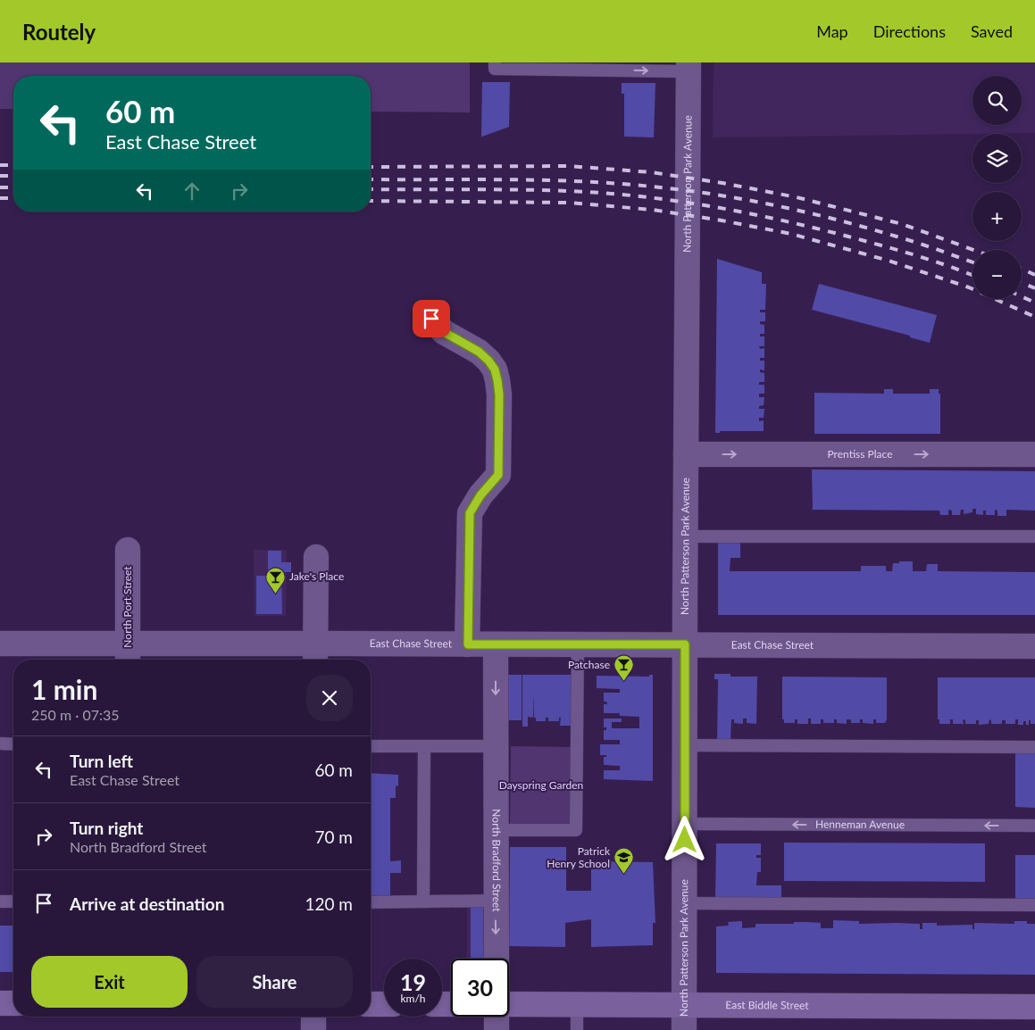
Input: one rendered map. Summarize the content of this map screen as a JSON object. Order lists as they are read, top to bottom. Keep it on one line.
{"streets":{"street":["North Patterson Park Avenue","Prentiss Place","North Port Street","East Chase Street","North Bradford Street","East Biddle Street"],"lane":["Henneman Avenue"]},"crossings":[["North Patterson Park Avenue","Prentiss Place"],["North Patterson Park Avenue","East Chase Street"],["North Patterson Park Avenue","Henneman Avenue"],["North Patterson Park Avenue","East Biddle Street"],["North Port Street","East Chase Street"],["East Chase Street","North Bradford Street"]],"one_way":["Prentiss Place","North Bradford Street"],"parks":["Dayspring Garden"],"places":{"bar":["Jake's Place","Patchase"],"school or university":["Patrick Henry School"]},"page":{"header":"Routely","nav":["Map","Directions","Saved"],"map_buttons":["+","−"],"turn":["60 m","East Chase Street"],"heading":["1 min","250 m · 07:35"],"list":[{"name":"Turn left","note":"East Chase Street","value":"60 m"},{"name":"Turn right","note":"North Bradford Street","value":"70 m"},{"name":"Arrive at destination","value":"120 m"}],"buttons":["Exit","Share"],"speed":"19 km/h","limit":"30"}}
